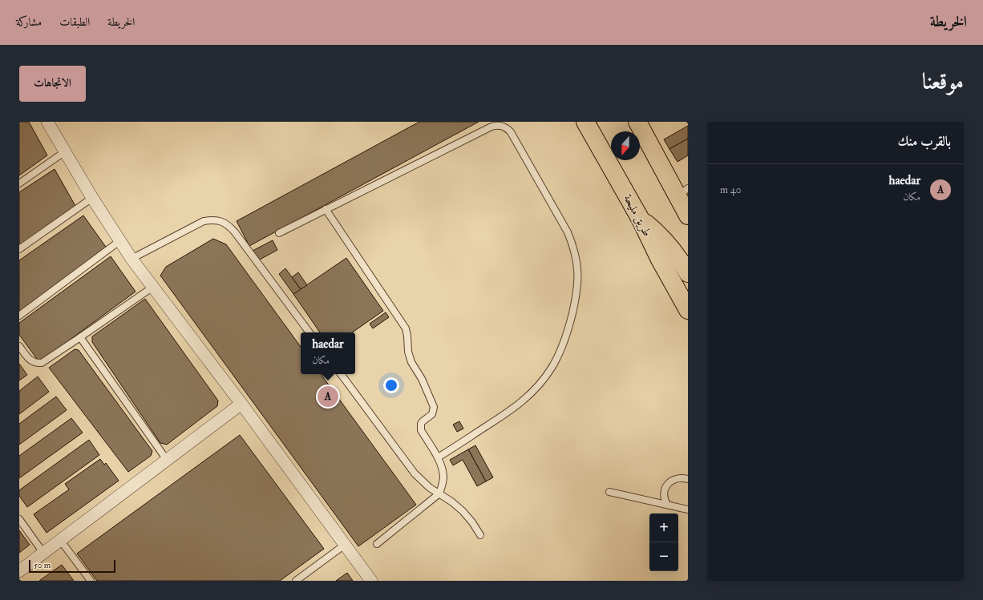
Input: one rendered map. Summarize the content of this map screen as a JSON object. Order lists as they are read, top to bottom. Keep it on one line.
{"streets":{"main road":["طريق مليحة"]},"scale_bar":"50 m","north":"bottom","page":{"header":"الخريطة","nav":["الخريطة","الطبقات","مشاركة"],"title":"موقعنا","buttons":"الاتجاهات","heading":"بالقرب منك","list":[{"mark":"A","name":"haedar","note":"مكان","value":"40 m"}],"popup":["haedar","مكان"],"pins":"A","map_buttons":["+","−"],"scale":"50 m"}}
